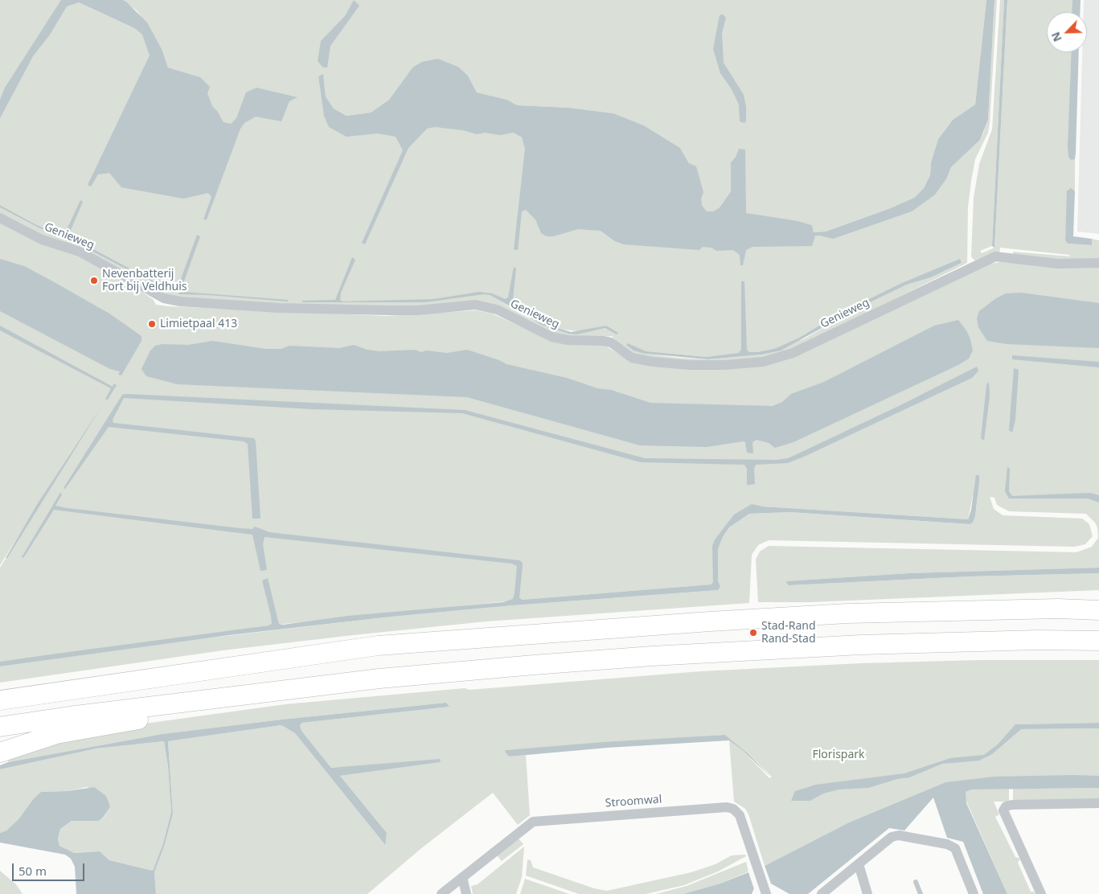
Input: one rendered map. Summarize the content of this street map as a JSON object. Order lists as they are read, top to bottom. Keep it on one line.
{"streets":{"street":["Genieweg","Stroomwal"]},"parks":["Florispark"],"places":["Nevenbatterij Fort bij Veldhuis","Limietpaal 413","Stad-Rand Rand-Stad"],"scale_bar":"50 m","north":"bottom left"}
